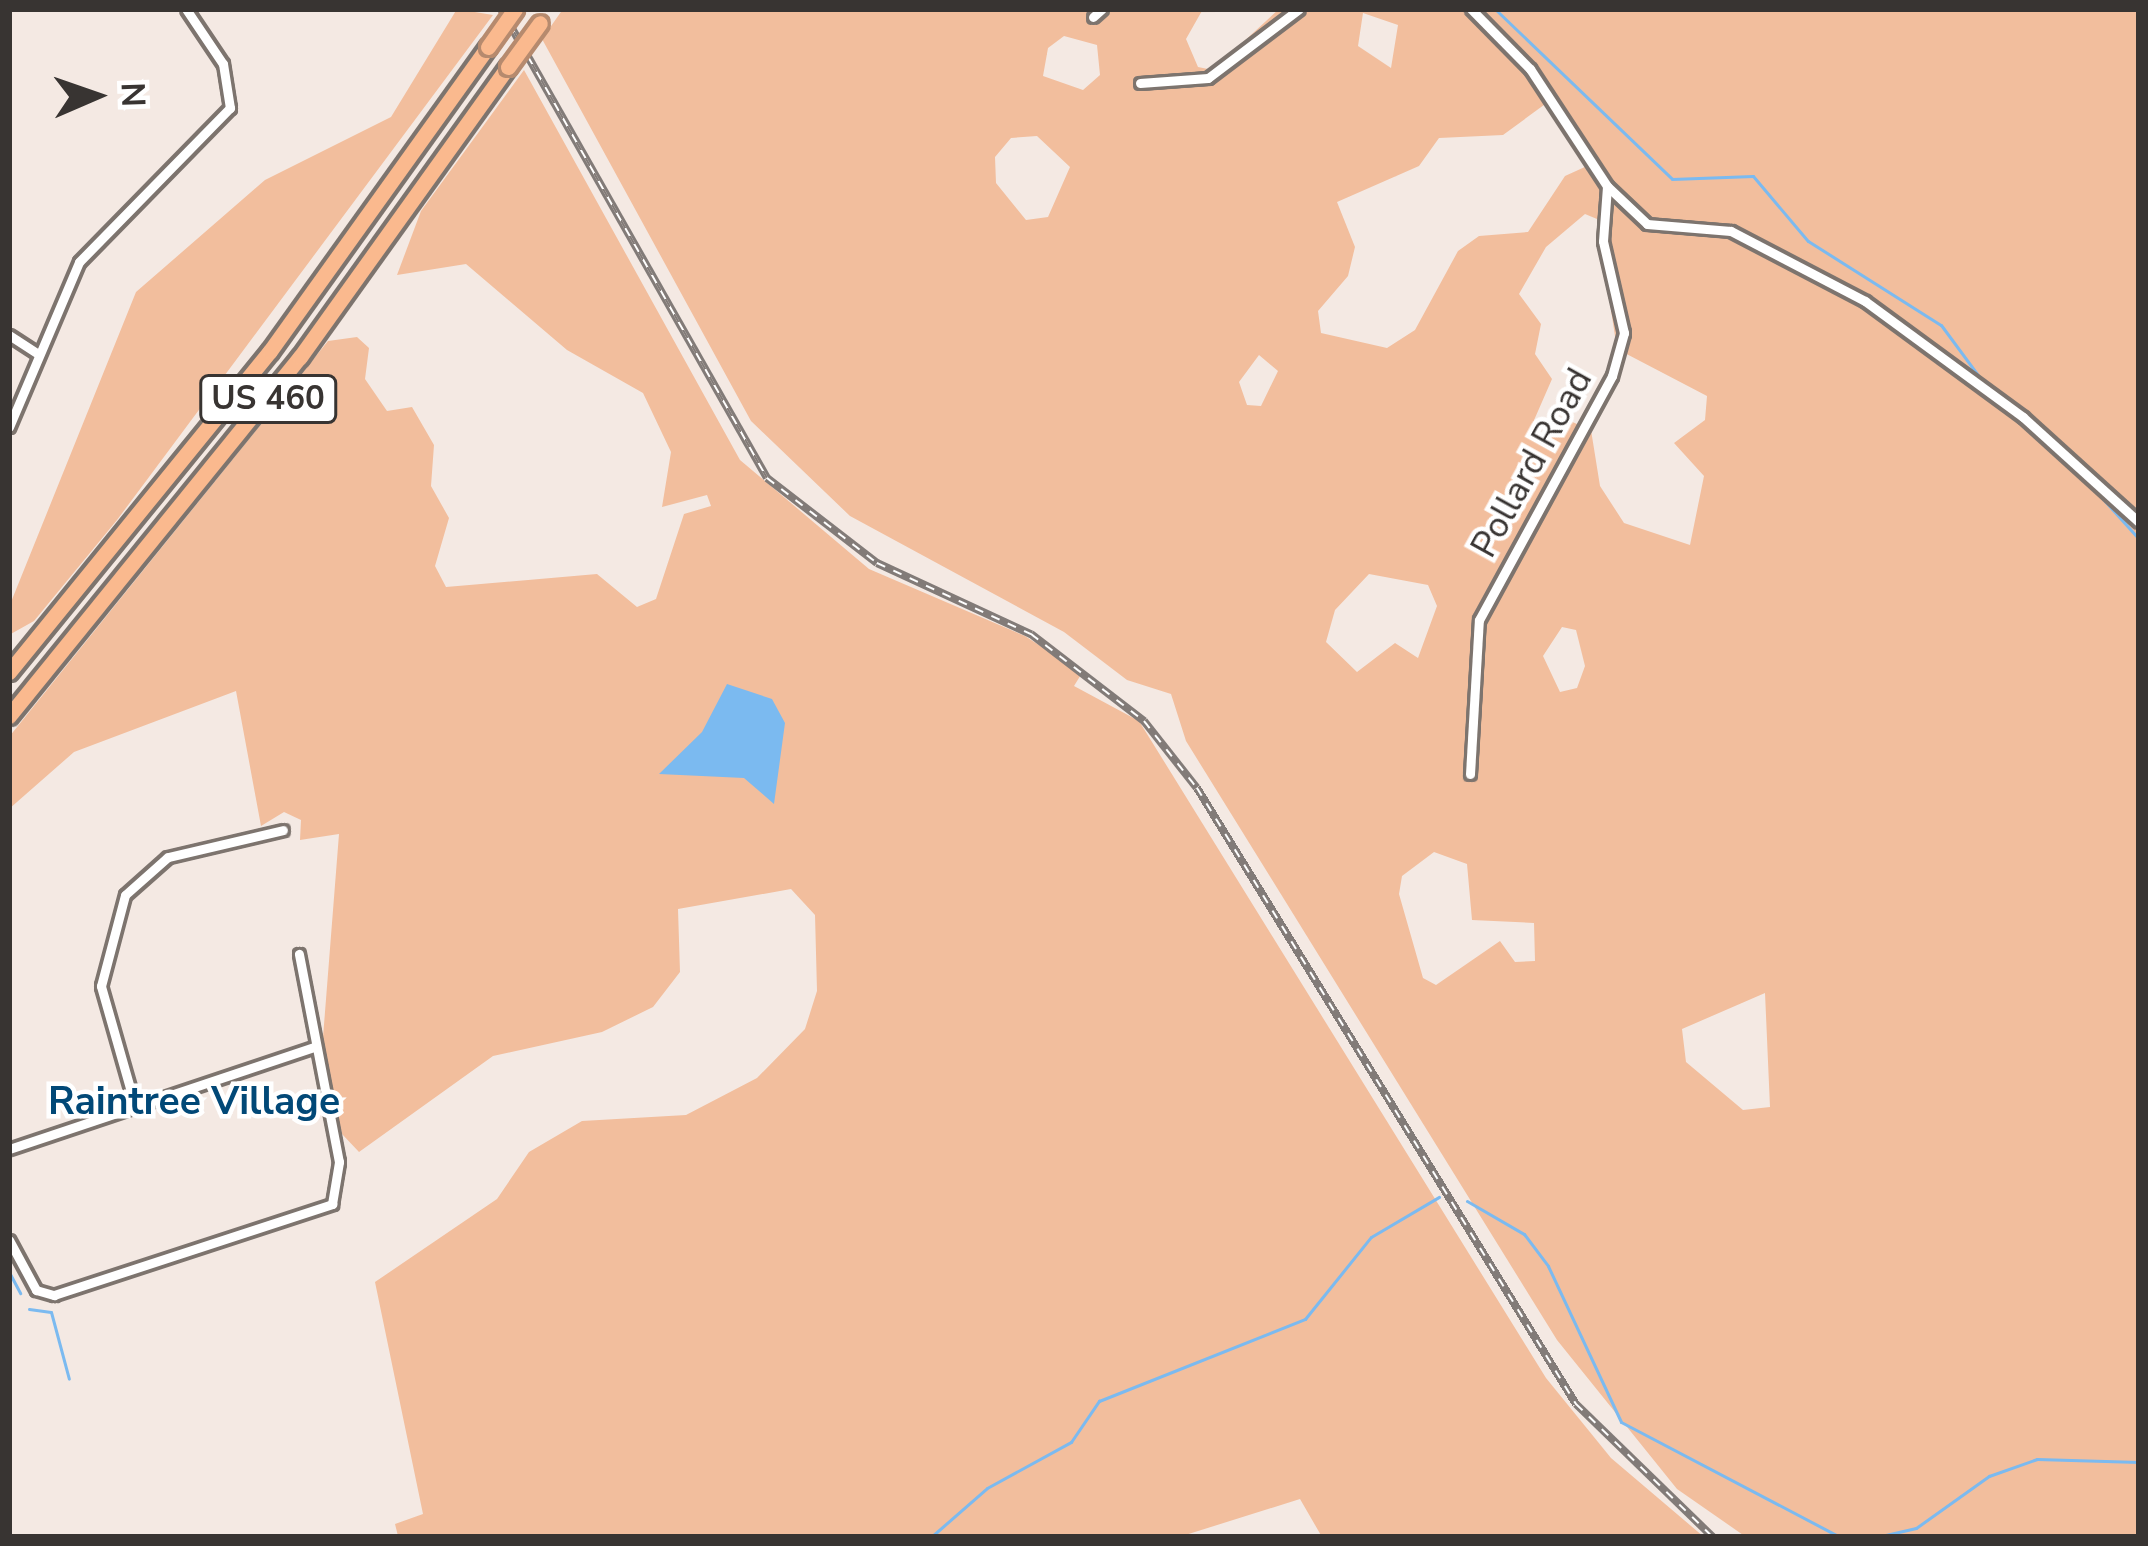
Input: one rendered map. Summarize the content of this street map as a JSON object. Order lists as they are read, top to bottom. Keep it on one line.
{"streets":{"highway":["US 460"],"street":["Pollard Road"]},"districts":["Raintree Village"],"north":"right"}
